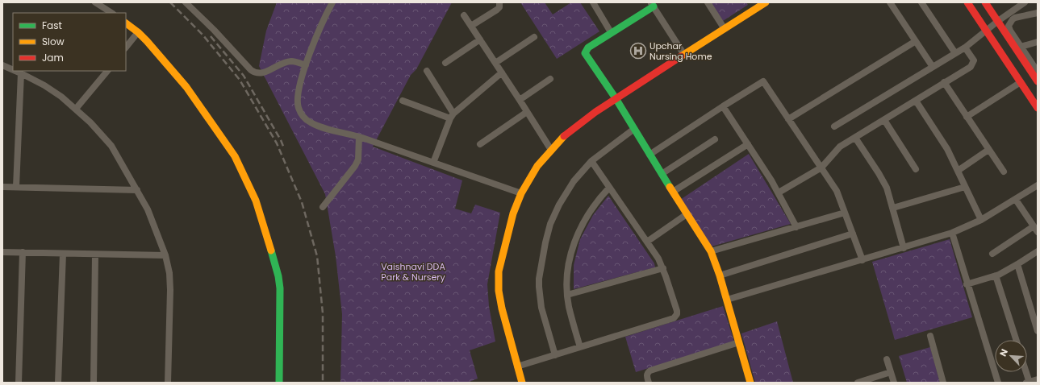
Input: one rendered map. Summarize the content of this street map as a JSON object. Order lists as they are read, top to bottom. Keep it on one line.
{"parks":["Vaishnavi DDA Park & Nursery"],"places":{"hospital":["Upchar Nursing Home"]},"legend":["Fast","Slow","Jam"],"north":"top left"}
